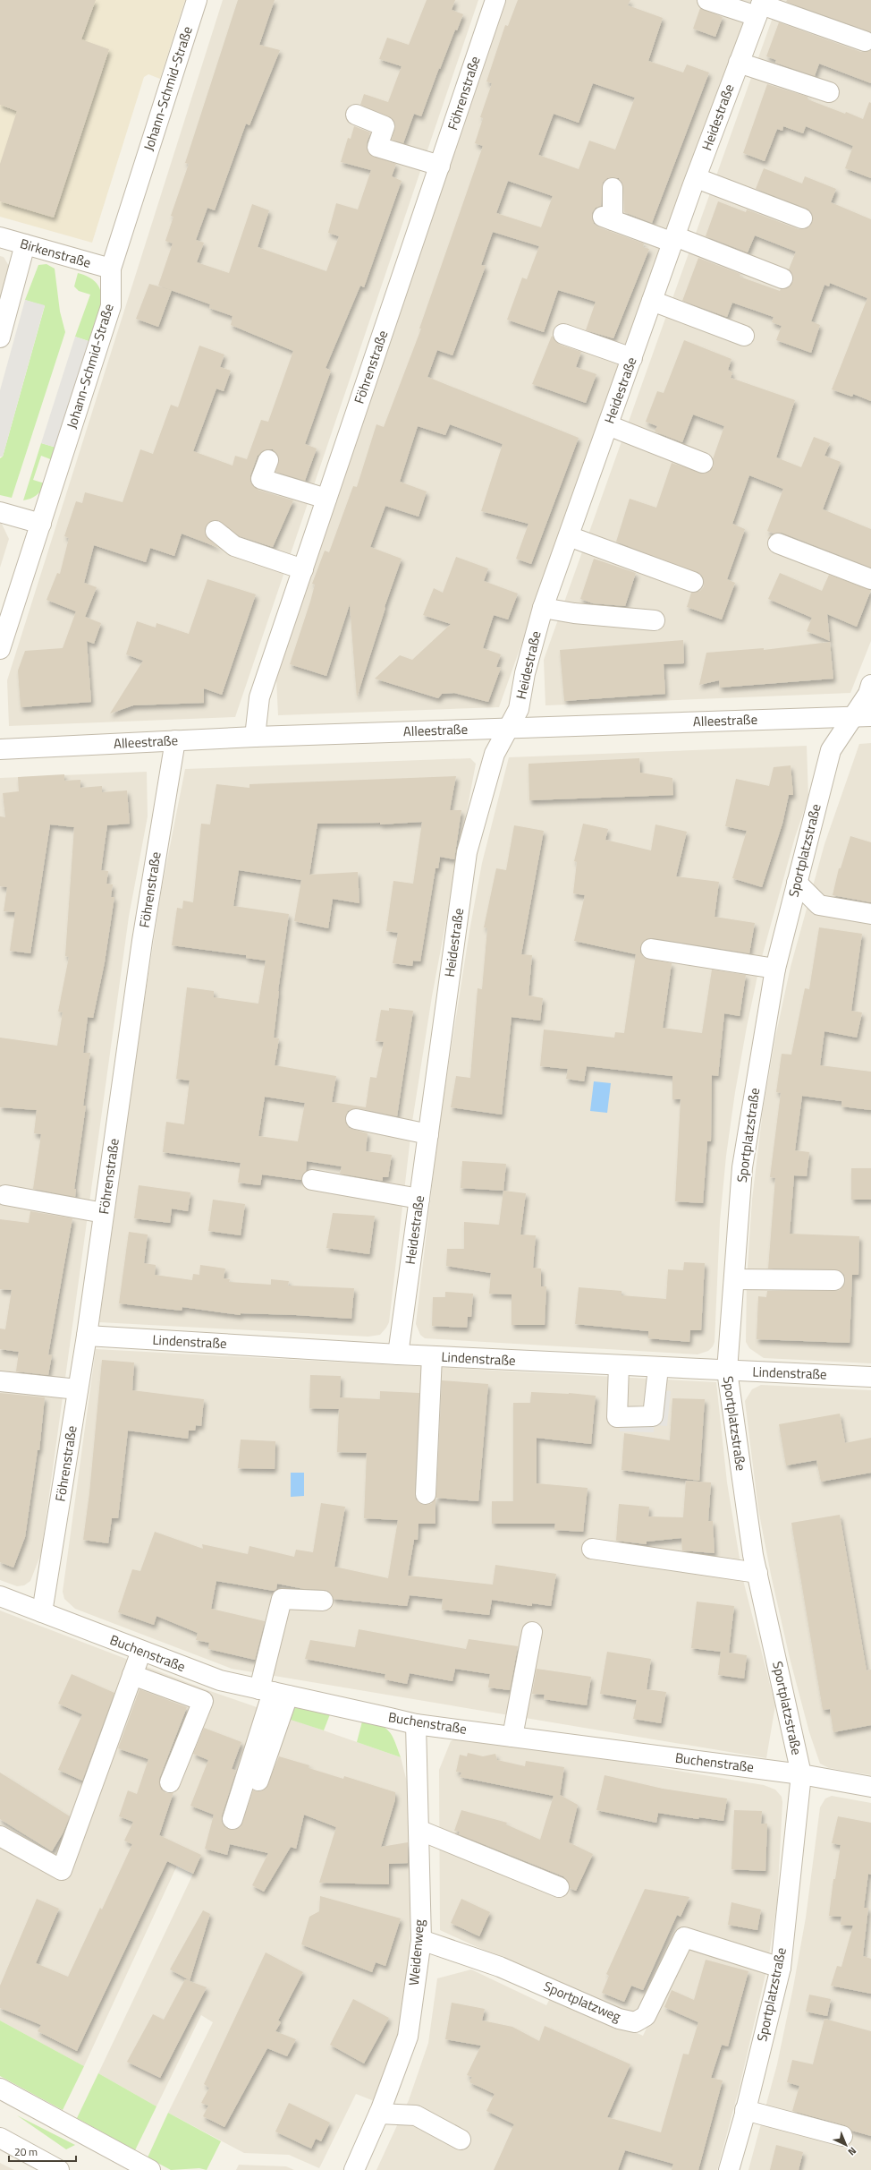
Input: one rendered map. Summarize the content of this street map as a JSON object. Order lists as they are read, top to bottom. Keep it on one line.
{"streets":{"street":["Johann-Schmid-Straße","Föhrenstraße","Heidestraße","Birkenstraße","Alleestraße","Sportplatzstraße","Lindenstraße","Buchenstraße","Weidenweg","Sportplatzweg"]},"crossings":[["Johann-Schmid-Straße","Birkenstraße"],["Föhrenstraße","Alleestraße"],["Föhrenstraße","Lindenstraße"],["Föhrenstraße","Buchenstraße"],["Heidestraße","Alleestraße"],["Heidestraße","Lindenstraße"],["Alleestraße","Sportplatzstraße"],["Sportplatzstraße","Lindenstraße"],["Sportplatzstraße","Buchenstraße"],["Sportplatzstraße","Sportplatzweg"],["Buchenstraße","Weidenweg"],["Weidenweg","Sportplatzweg"]],"scale_bar":"20 m","north":"bottom right"}
